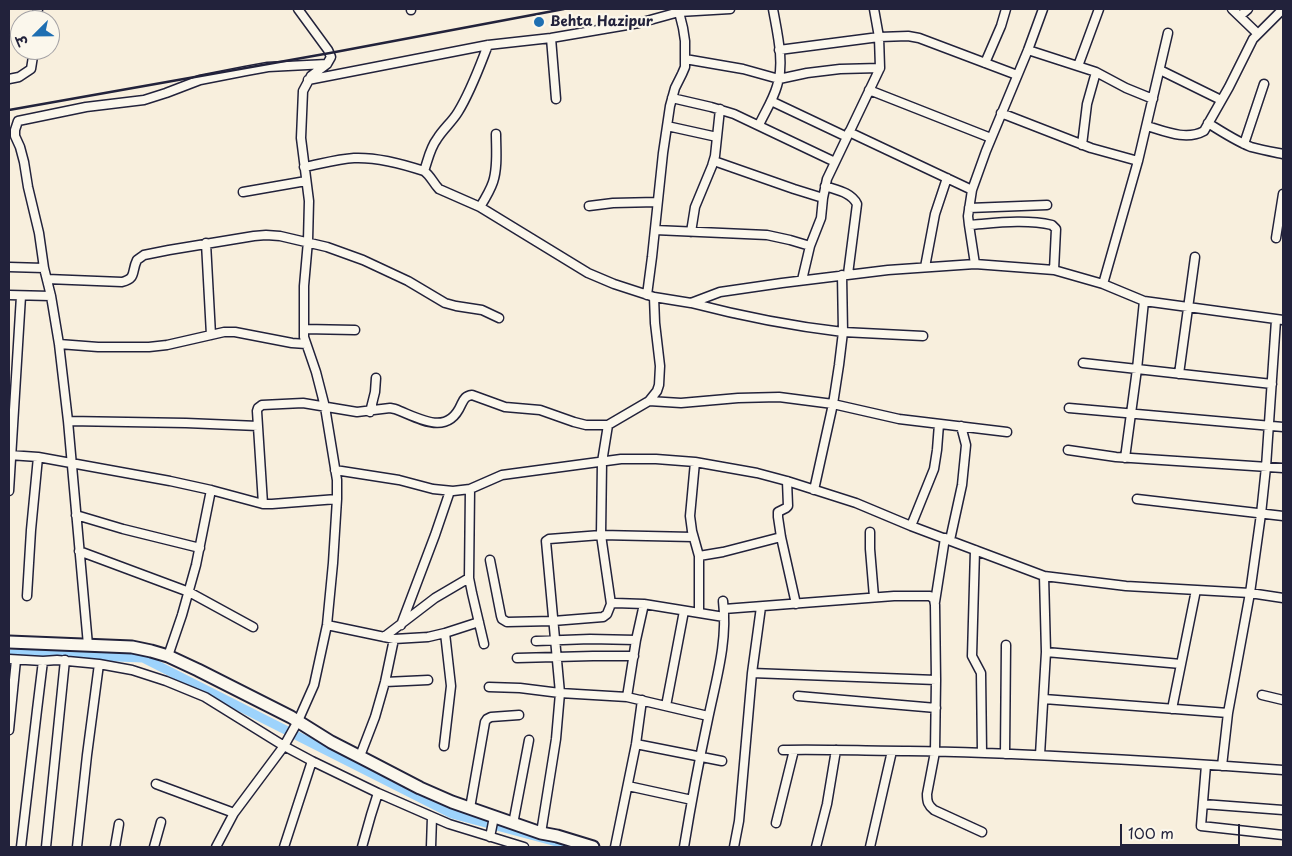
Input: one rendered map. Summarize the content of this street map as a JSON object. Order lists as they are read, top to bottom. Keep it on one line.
{"places":["Behta Hazipur"],"scale_bar":"100 m","north":"bottom left"}
